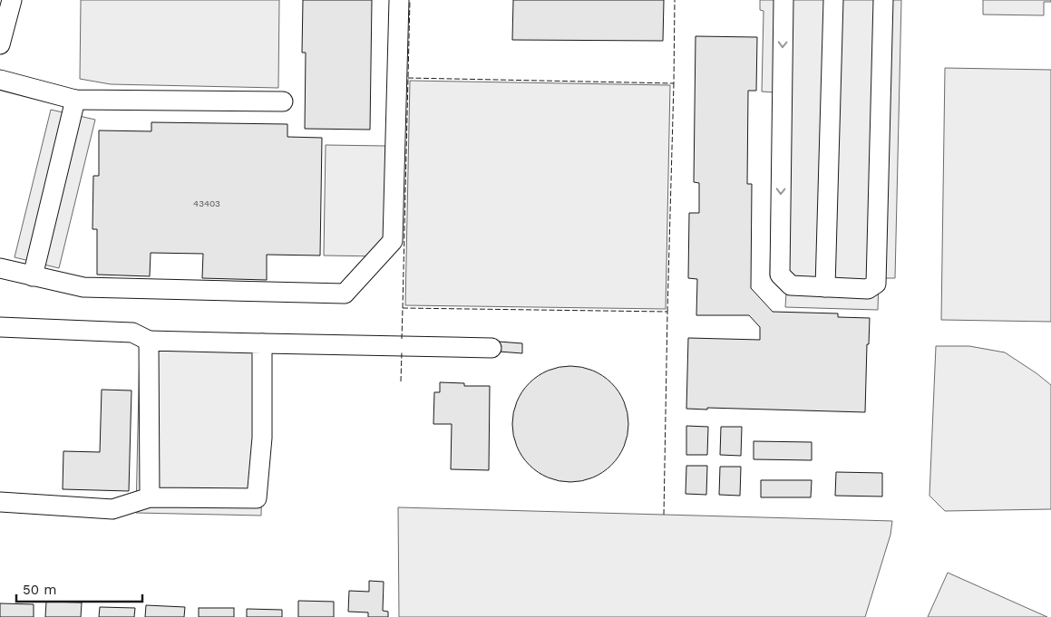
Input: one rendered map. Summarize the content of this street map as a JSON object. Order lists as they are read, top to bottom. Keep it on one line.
{"house_numbers":["43403"],"scale_bar":"50 m"}
